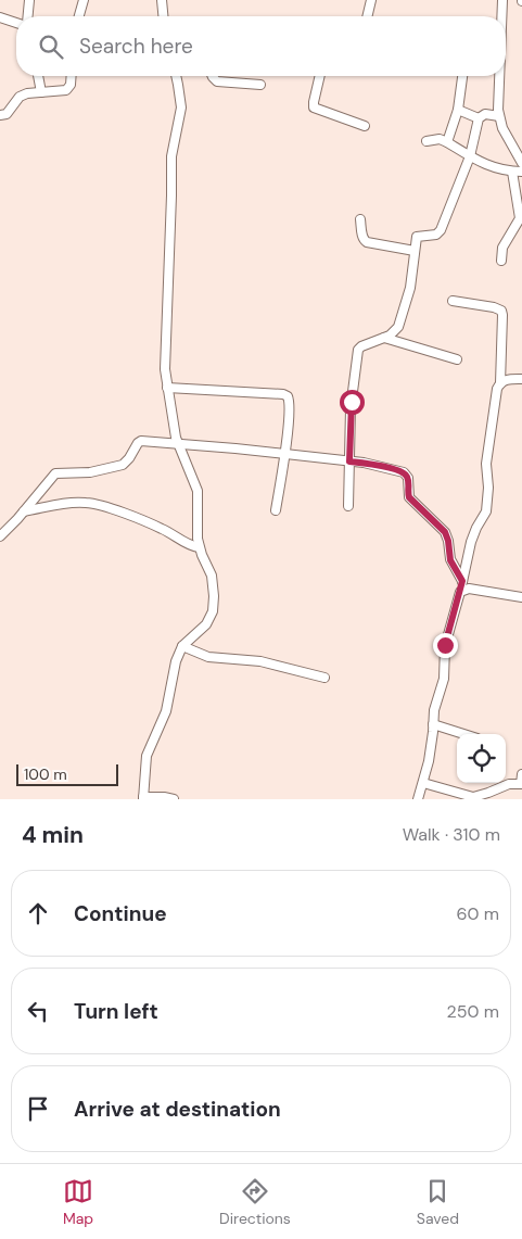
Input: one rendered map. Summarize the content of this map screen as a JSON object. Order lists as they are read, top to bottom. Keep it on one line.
{"scale_bar":"100 m","page":{"search":"Search here","scale":"100 m","heading":["4 min","Walk · 310 m"],"list":[["Continue","60 m"],["Turn left","250 m"],"Arrive at destination"],"nav":["Map","Directions","Saved"]}}
